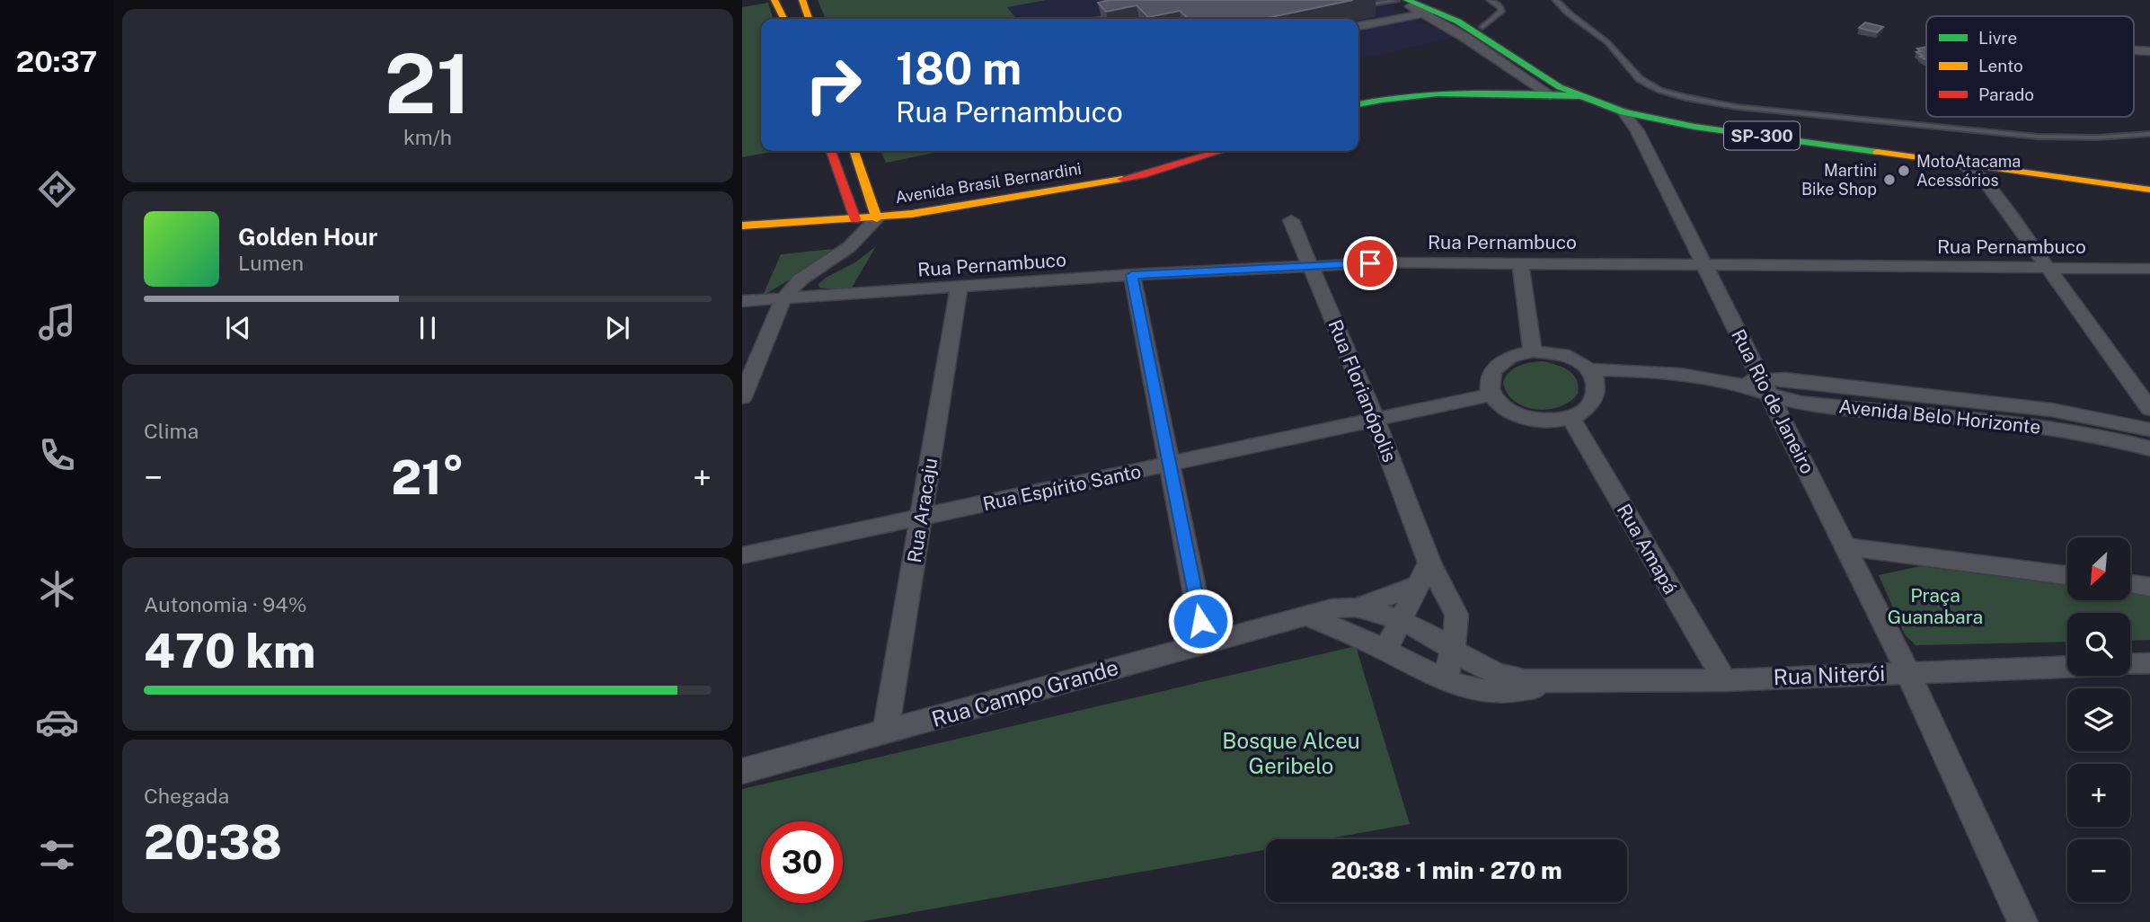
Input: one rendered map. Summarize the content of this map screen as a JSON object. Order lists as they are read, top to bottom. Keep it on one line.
{"streets":{"main road":["SP-300","Avenida Brasil Bernardini"],"street":["Rua Pernambuco","Rua Florianópolis","Rua Rio de Janeiro","Avenida Belo Horizonte","Rua Espírito Santo","Rua Aracaju","Rua Amapá","Rua Niterói","Rua Campo Grande"]},"crossings":[["SP-300","Rua Rio de Janeiro"],["Rua Pernambuco","Rua Florianópolis"],["Rua Pernambuco","Rua Rio de Janeiro"],["Rua Pernambuco","Rua Aracaju"],["Rua Florianópolis","Rua Espírito Santo"],["Rua Florianópolis","Rua Niterói"],["Rua Florianópolis","Rua Campo Grande"],["Rua Rio de Janeiro","Avenida Belo Horizonte"],["Rua Rio de Janeiro","Rua Niterói"],["Avenida Belo Horizonte","Rua Espírito Santo"],["Avenida Belo Horizonte","Rua Amapá"],["Rua Espírito Santo","Rua Aracaju"],["Rua Espírito Santo","Rua Amapá"],["Rua Aracaju","Rua Campo Grande"],["Rua Amapá","Rua Niterói"],["Rua Niterói","Rua Campo Grande"]],"parks":["Praça Guanabara","Bosque Alceu Geribelo"],"places":["MotoAtacama Acessórios","Martini Bike Shop"],"legend":["Livre","Lento","Parado"],"north":"bottom left","page":{"tabs":"20:37","tile":[["21","km/h"],"Clima",["Autonomia · 94%","470 km"],["Chegada","20:38"]],"turn":["180 m","Rua Pernambuco"],"song":["Golden Hour","Lumen"],"heat":["−","21°","+"],"map_buttons":["+","−"],"limit":"30","trip":"20:38 · 1 min · 270 m"}}
